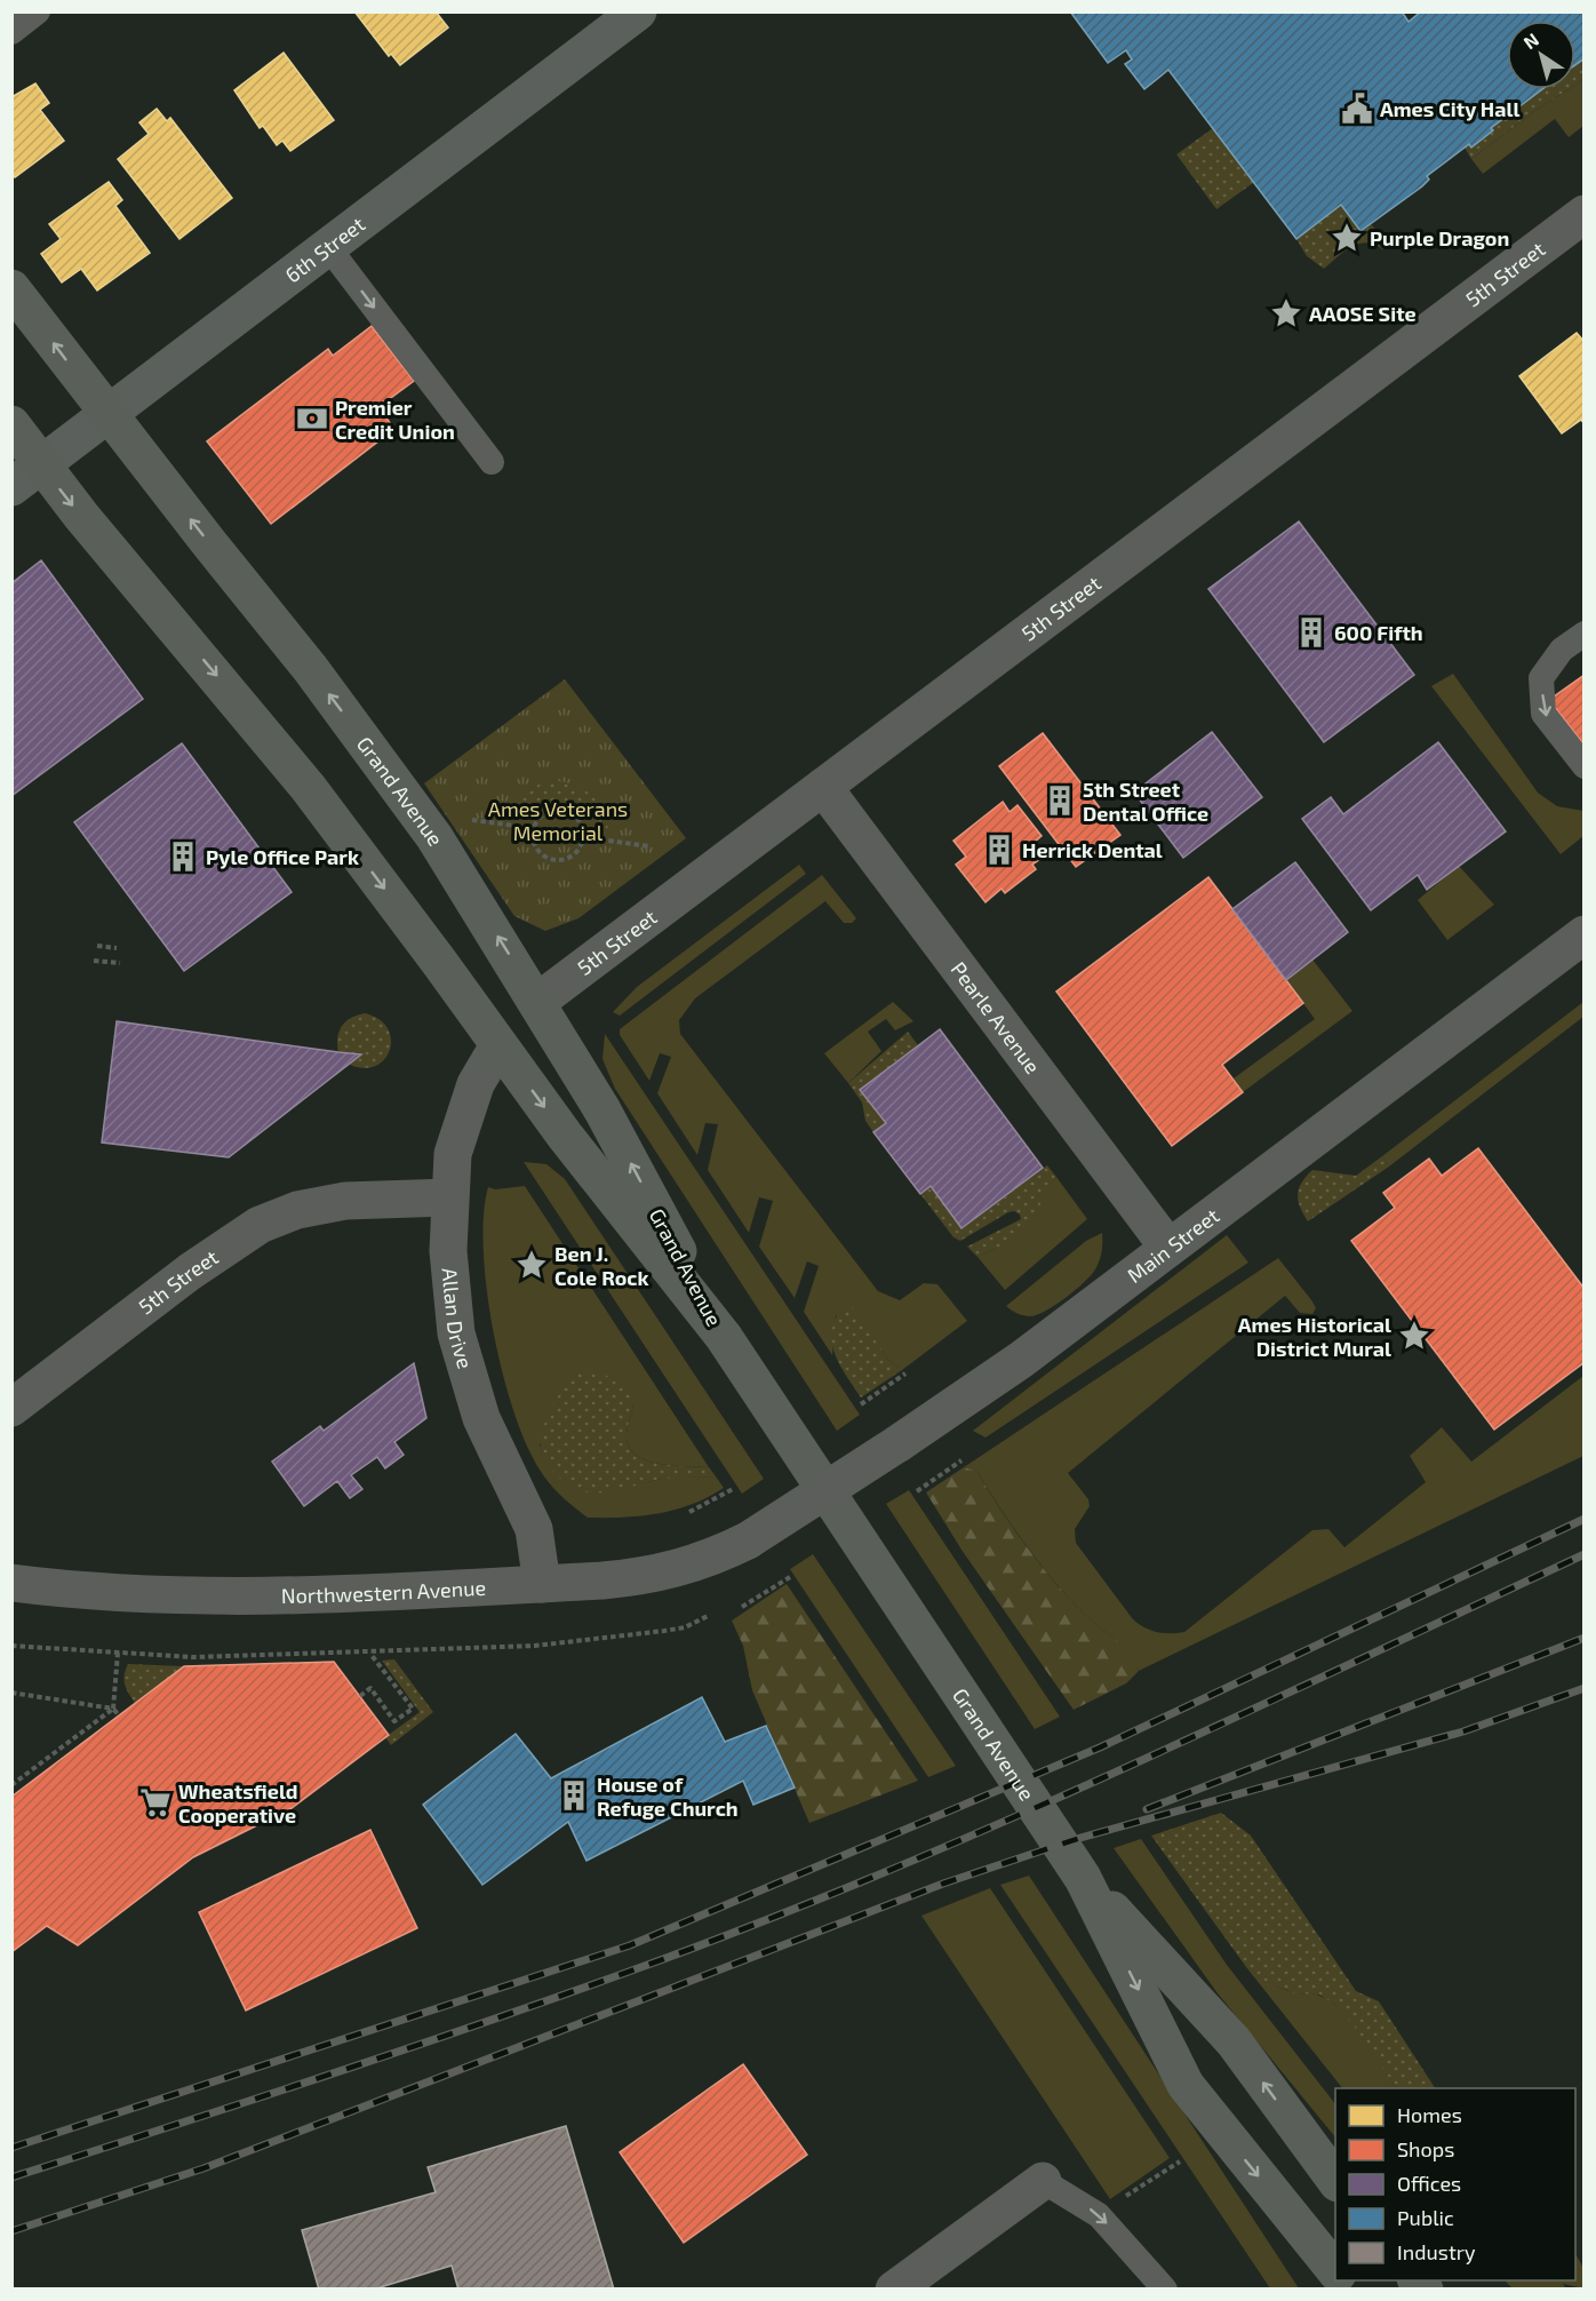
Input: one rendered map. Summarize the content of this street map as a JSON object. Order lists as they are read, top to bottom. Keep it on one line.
{"streets":{"main road":["6th Street","Grand Avenue"],"street":["5th Street","Pearle Avenue","Main Street","Allan Drive","Northwestern Avenue"]},"crossings":[["6th Street","Grand Avenue"],["5th Street","Grand Avenue"],["5th Street","Pearle Avenue"],["5th Street","Allan Drive"],["Grand Avenue","Allan Drive"],["Pearle Avenue","Main Street"],["Main Street","Northwestern Avenue"],["Allan Drive","Northwestern Avenue"]],"parks":["Ames Veterans Memorial"],"places":{"public building":["Ames City Hall"],"place":["Purple Dragon","AAOSE Site","Ben J. Cole Rock","Ames Historical District Mural"],"bank":["Premier Credit Union"],"building":["600 Fifth","5th Street Dental Office","Herrick Dental","Pyle Office Park","House of Refuge Church"],"supermarket":["Wheatsfield Cooperative"]},"legend":["Homes","Shops","Offices","Public","Industry"],"north":"top left"}
